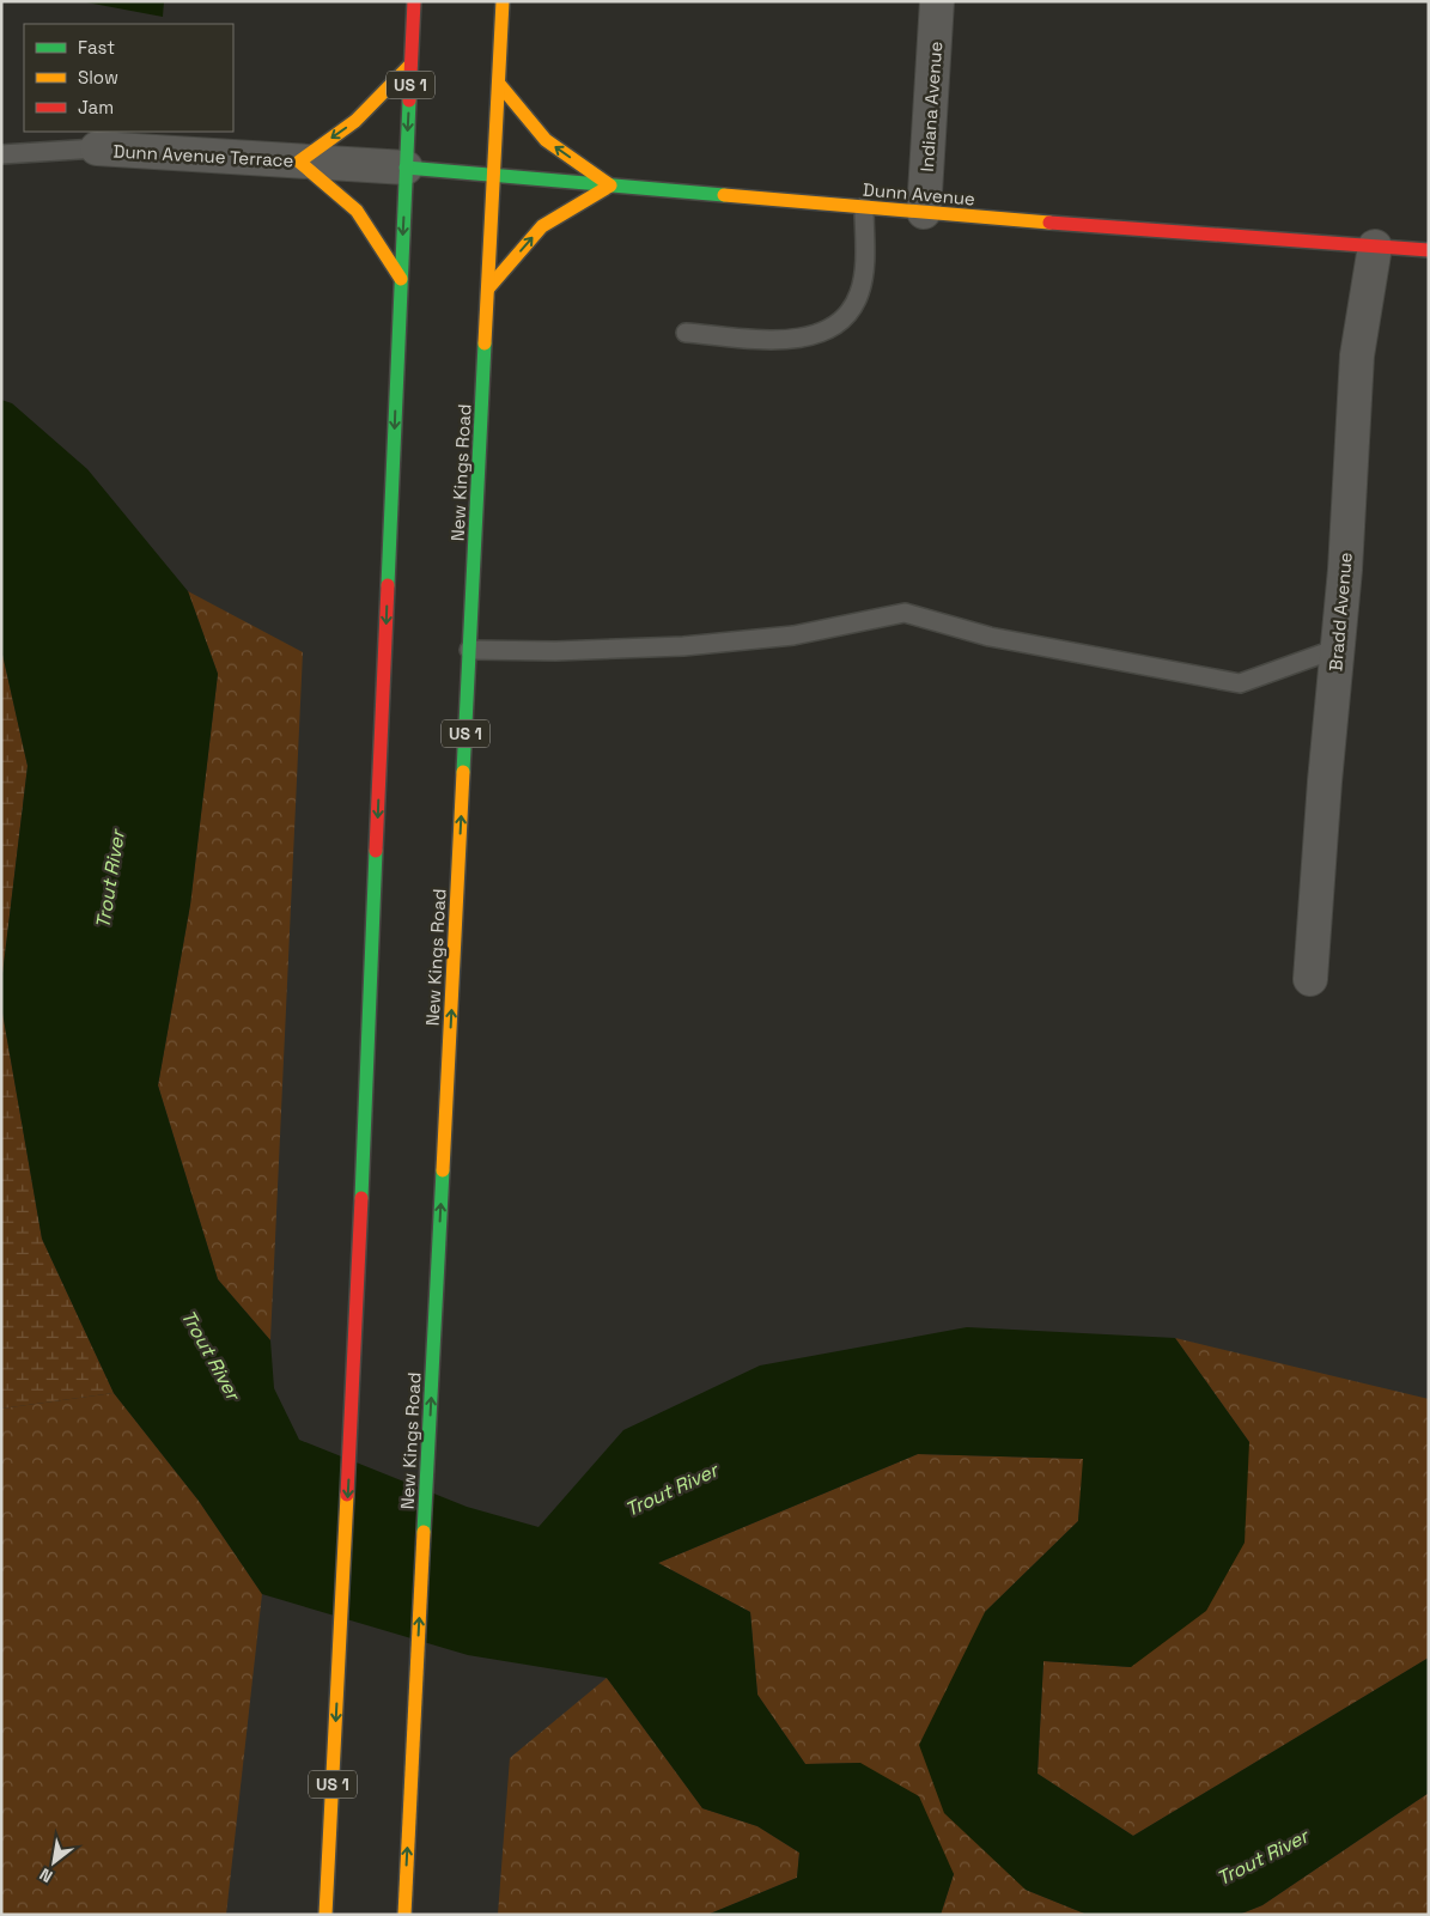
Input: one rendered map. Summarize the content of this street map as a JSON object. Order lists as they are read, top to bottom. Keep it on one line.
{"streets":{"main road":["US 1","Dunn Avenue","New Kings Road"],"street":["Indiana Avenue","Dunn Avenue Terrace","Bradd Avenue"]},"crossings":[["US 1","Dunn Avenue Terrace"],["US 1","Dunn Avenue"],["Indiana Avenue","Dunn Avenue"],["Dunn Avenue Terrace","Dunn Avenue"],["Dunn Avenue","New Kings Road"],["Dunn Avenue","Bradd Avenue"]],"water":["Trout River"],"legend":["Fast","Slow","Jam"],"north":"bottom left"}
